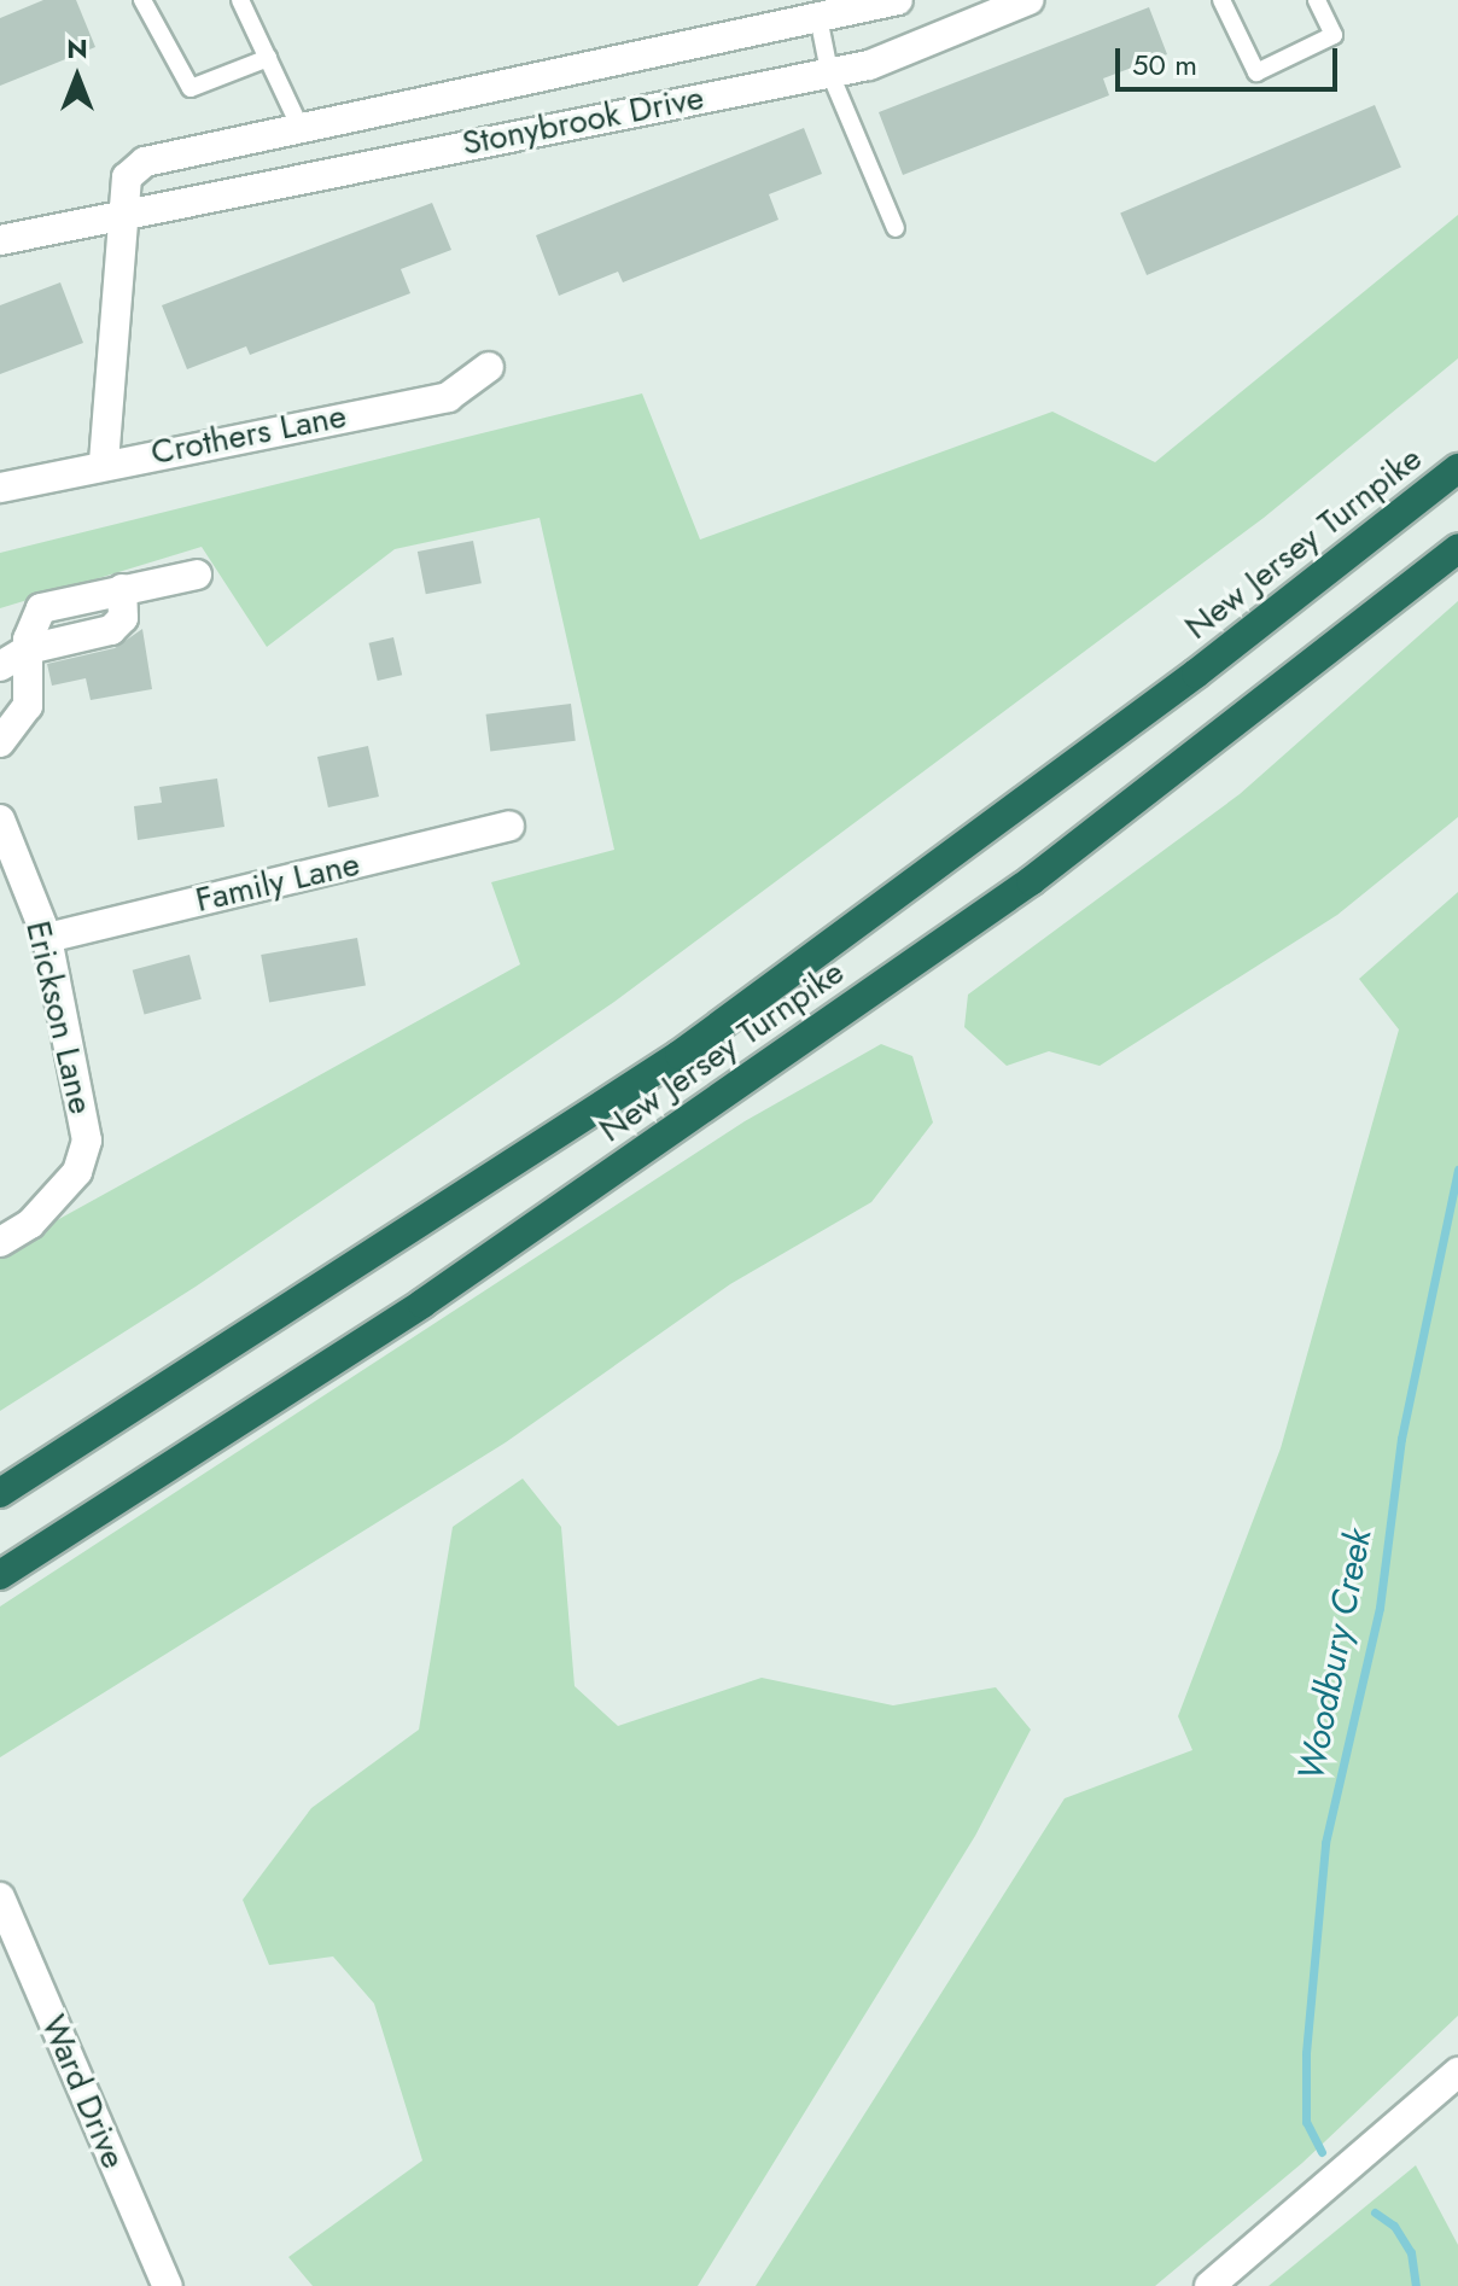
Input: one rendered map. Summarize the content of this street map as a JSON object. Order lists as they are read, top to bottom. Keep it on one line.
{"streets":{"highway":["New Jersey Turnpike"],"street":["Stonybrook Drive","Crothers Lane","Family Lane","Erickson Lane","Ward Drive"]},"crossings":[["Family Lane","Erickson Lane"]],"water":["Woodbury Creek"],"scale_bar":"50 m","north":"top"}
